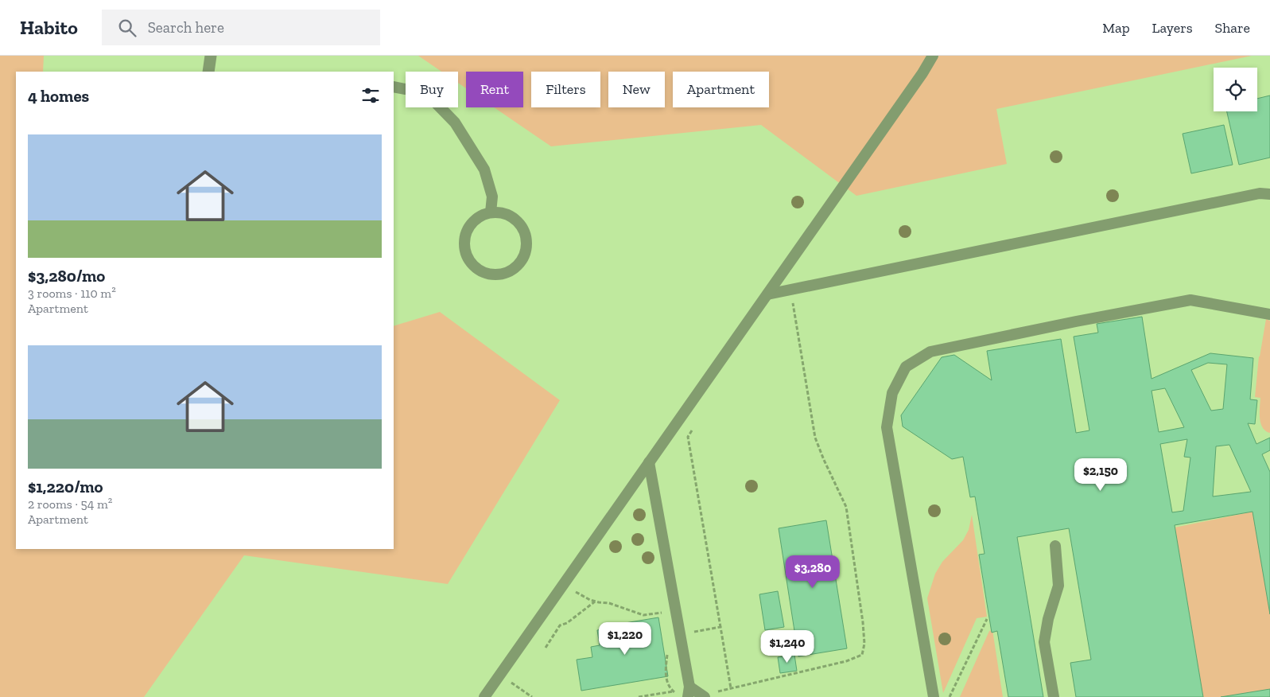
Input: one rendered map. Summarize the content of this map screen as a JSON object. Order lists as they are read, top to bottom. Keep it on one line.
{"page":{"header":"Habito","search":"Search here","nav":["Map","Layers","Share"],"chip":["Buy","Rent","Filters","New","Apartment"],"heading":"4 homes","list":[{"name":"$3,280/mo","note":"3 rooms · 110 m² · Apartment"},{"name":"$1,220/mo","note":"2 rooms · 54 m² · Apartment"}],"price":["$2,150","$3,280","$1,220","$1,240"]}}
